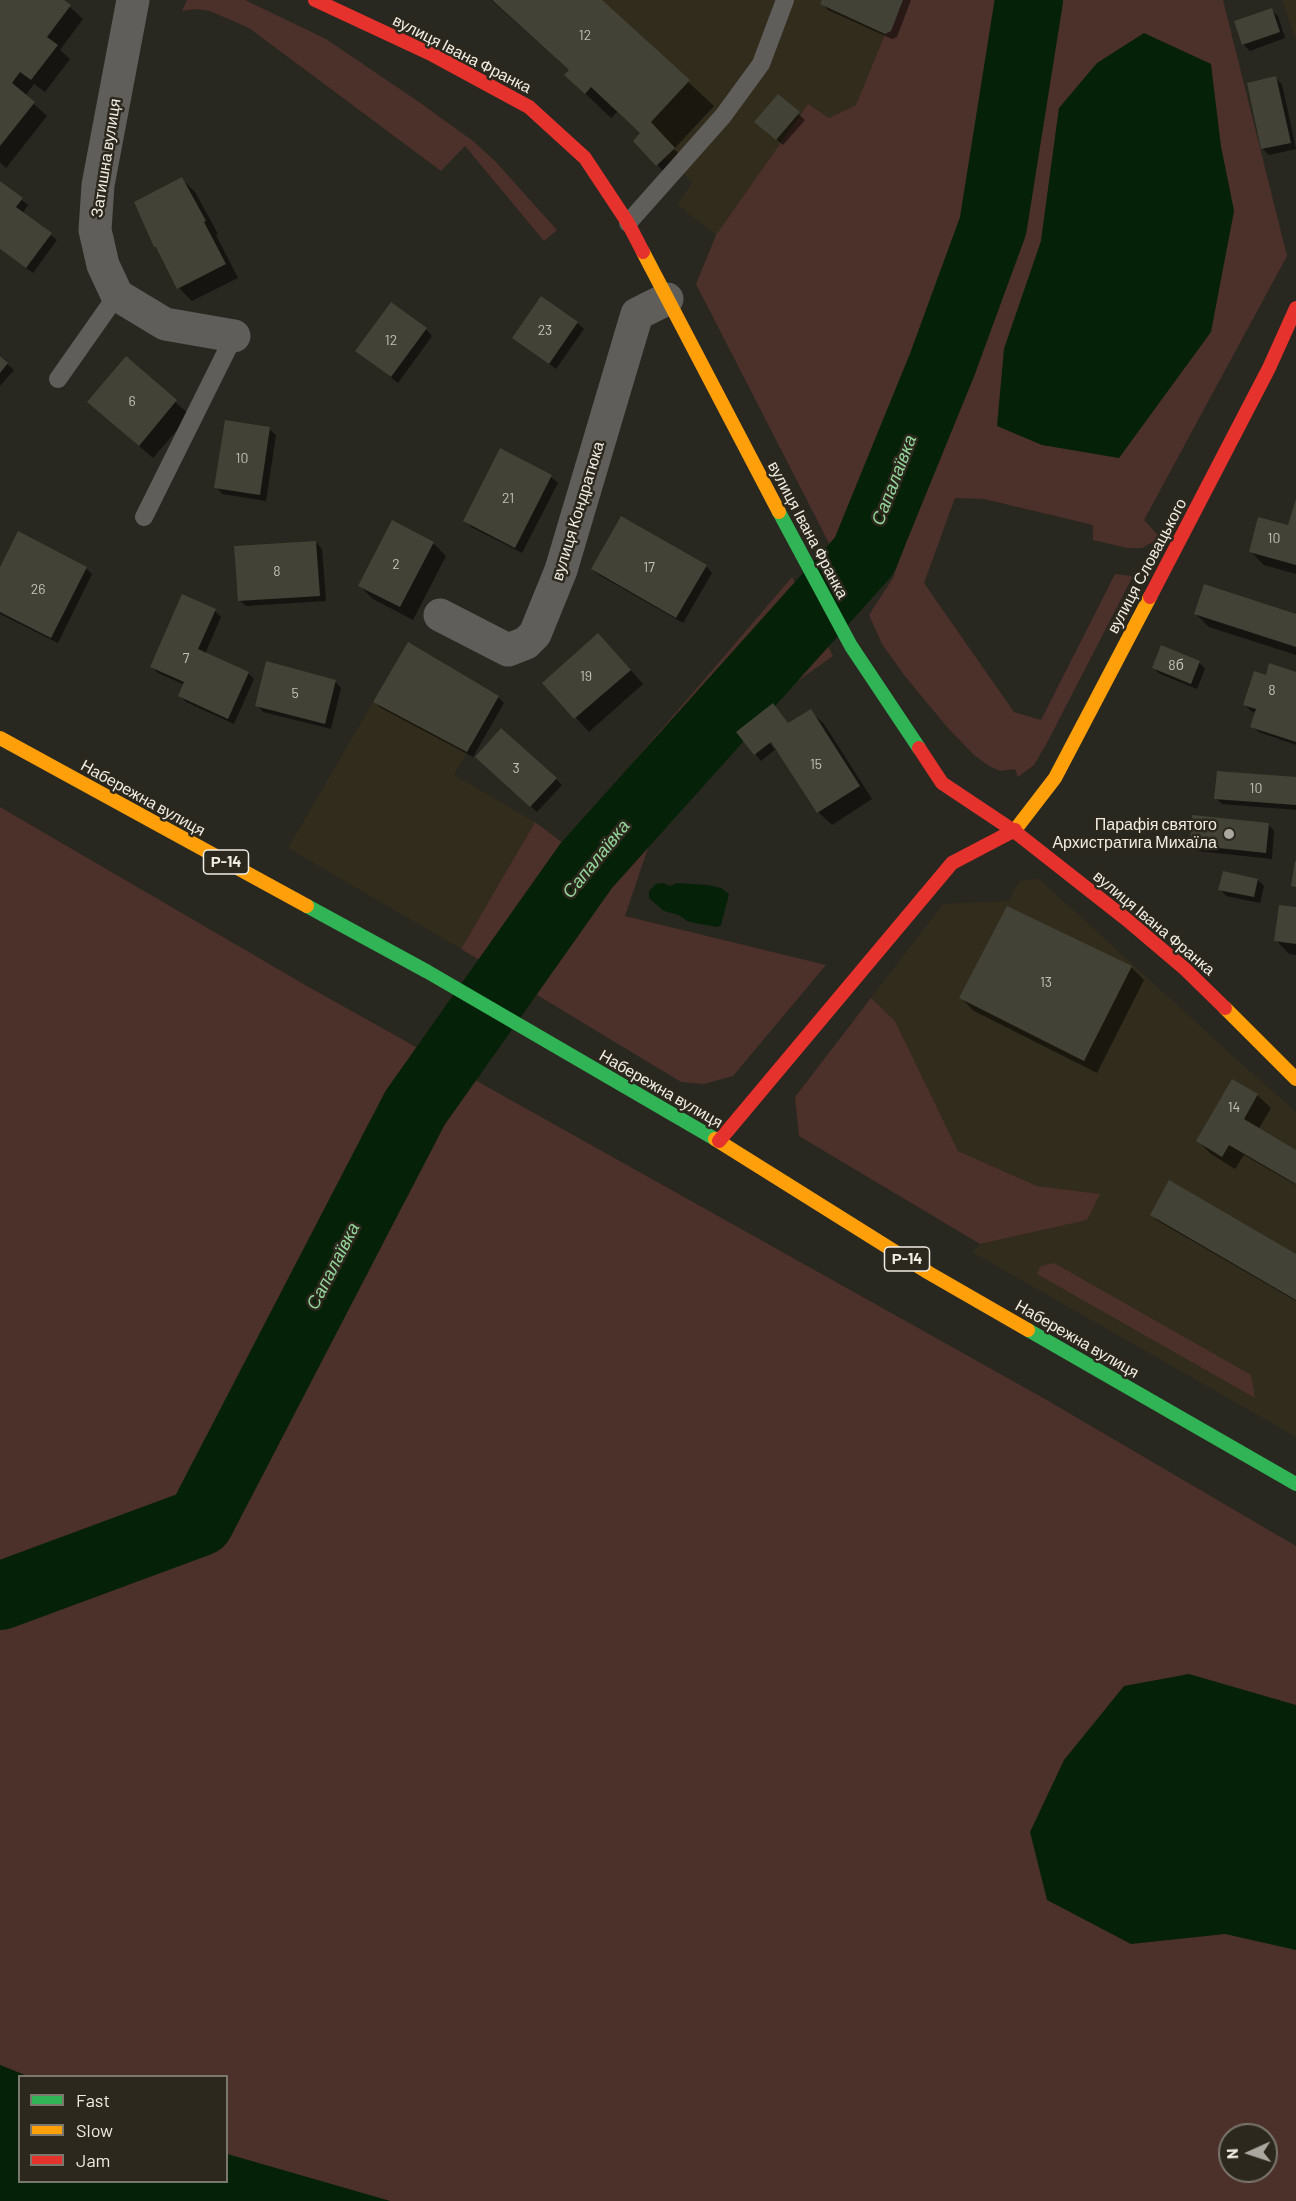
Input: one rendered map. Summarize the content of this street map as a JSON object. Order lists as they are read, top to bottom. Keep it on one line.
{"streets":{"street":["вулиця Івана Франка","Затишна вулиця","вулиця Кондратюка","вулиця Словацького","Набережна вулиця","Р-14"]},"crossings":[["вулиця Івана Франка","вулиця Кондратюка"],["вулиця Івана Франка","вулиця Словацького"]],"water":["Сапалаївка"],"places":["Парафія святого Архистратига Михаїла"],"house_numbers":["12","23","12","6","10","21","10","2","17","8","26","7","8б","19","8","5","15","3","10","13","14"],"legend":["Fast","Slow","Jam"],"north":"left"}
